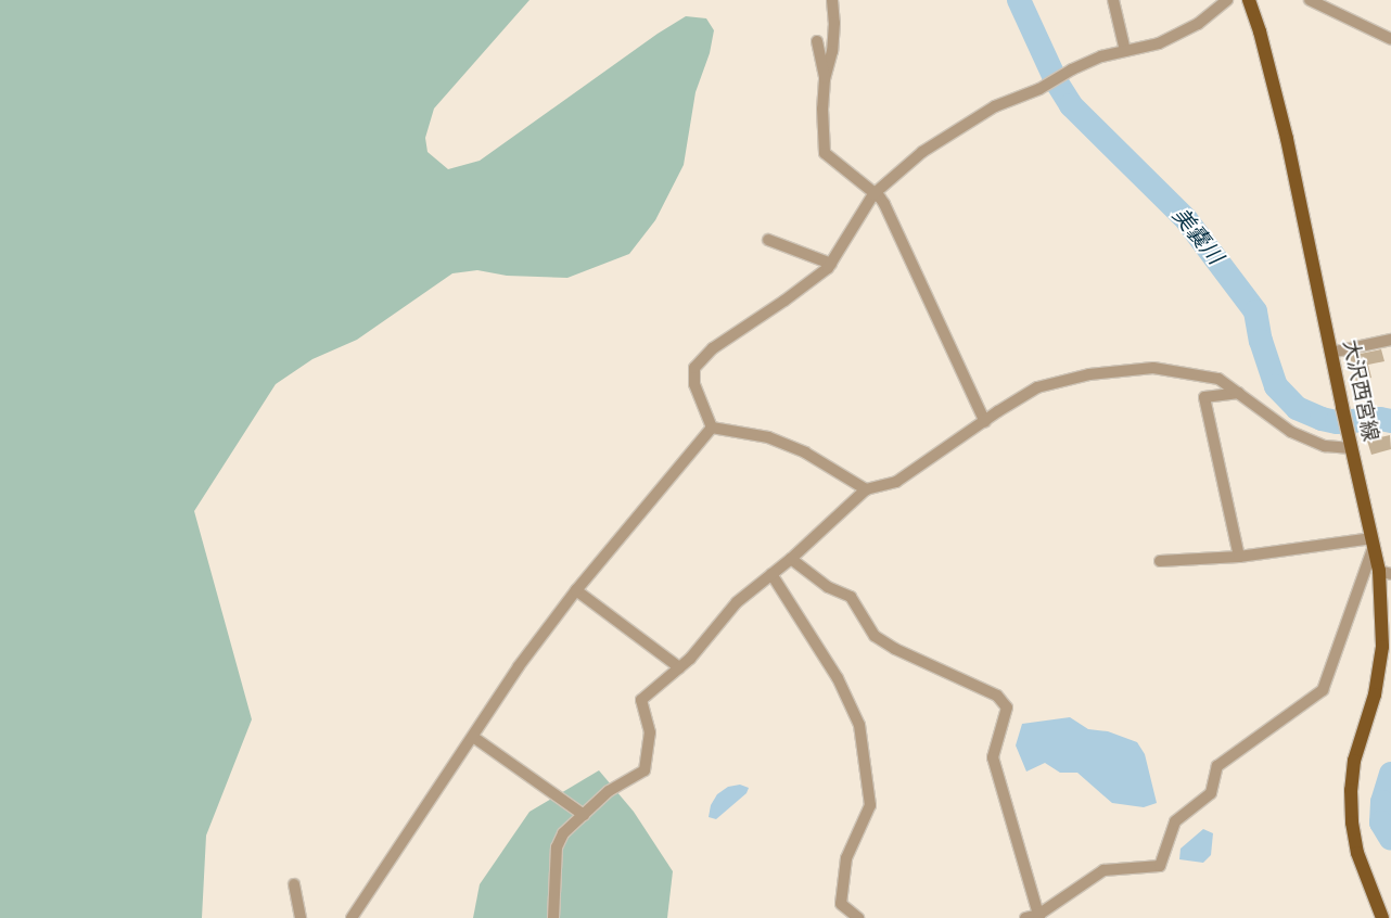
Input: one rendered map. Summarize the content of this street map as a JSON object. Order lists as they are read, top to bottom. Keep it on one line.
{"streets":{"main road":["大沢西宮線"]},"water":["美嚢川"]}
